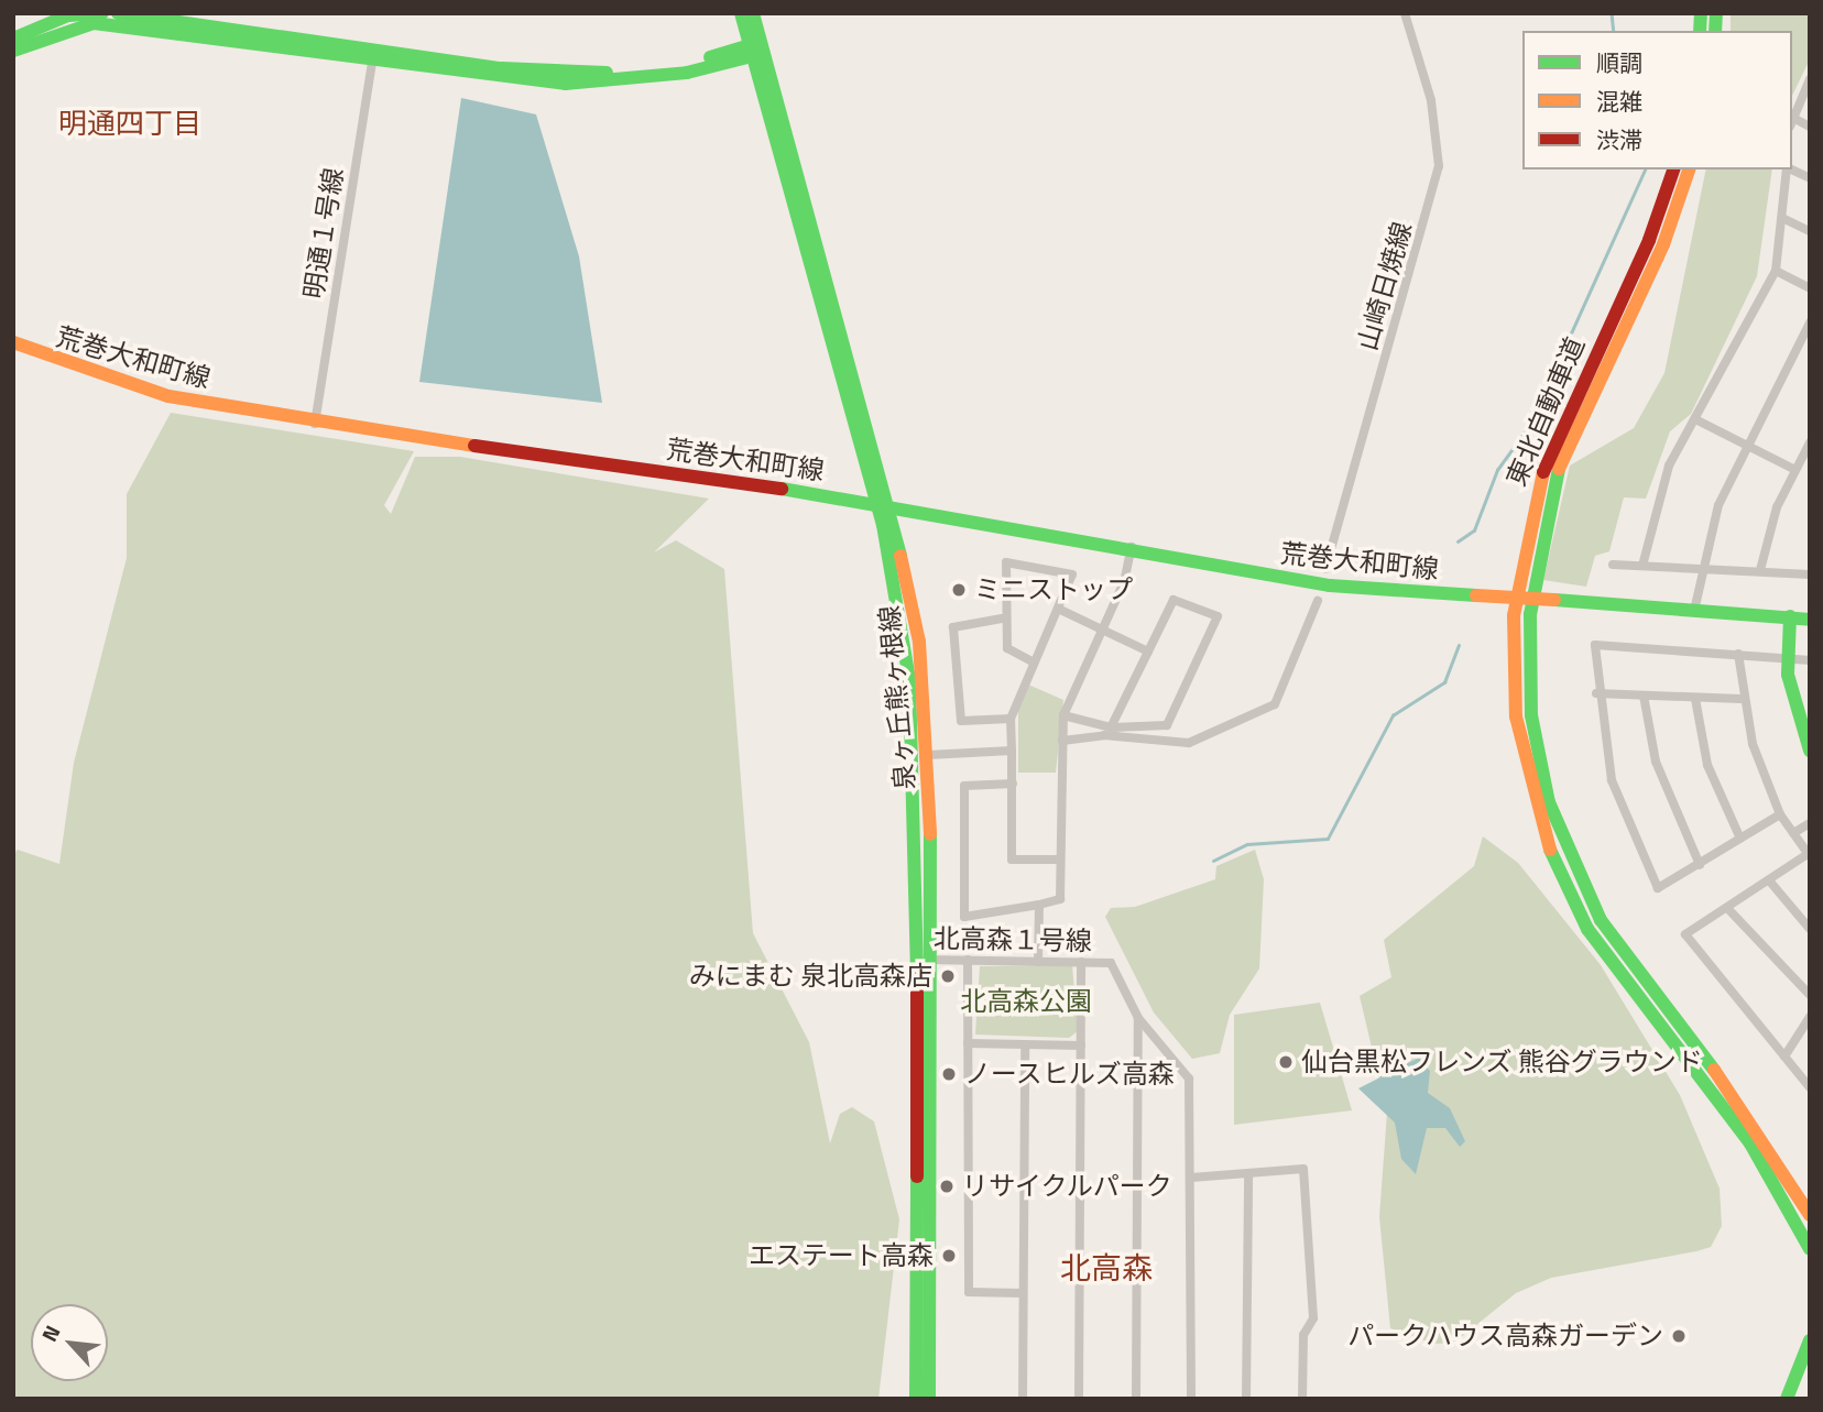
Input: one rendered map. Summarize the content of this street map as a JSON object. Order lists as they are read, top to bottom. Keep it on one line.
{"streets":{"main road":["荒巻大和町線","東北自動車道","泉ヶ丘熊ヶ根線"],"street":["明通１号線","山崎日焼線","北高森１号線"]},"crossings":[["明通１号線","荒巻大和町線"],["荒巻大和町線","泉ヶ丘熊ヶ根線"],["泉ヶ丘熊ヶ根線","北高森１号線"]],"districts":["明通四丁目","北高森"],"parks":["北高森公園"],"places":["ミニストップ","みにまむ 泉北高森店","仙台黒松フレンズ 熊谷グラウンド","ノースヒルズ高森","リサイクルパーク","エステート高森","パークハウス高森ガーデン"],"legend":["順調","混雑","渋滞"],"north":"top left"}
